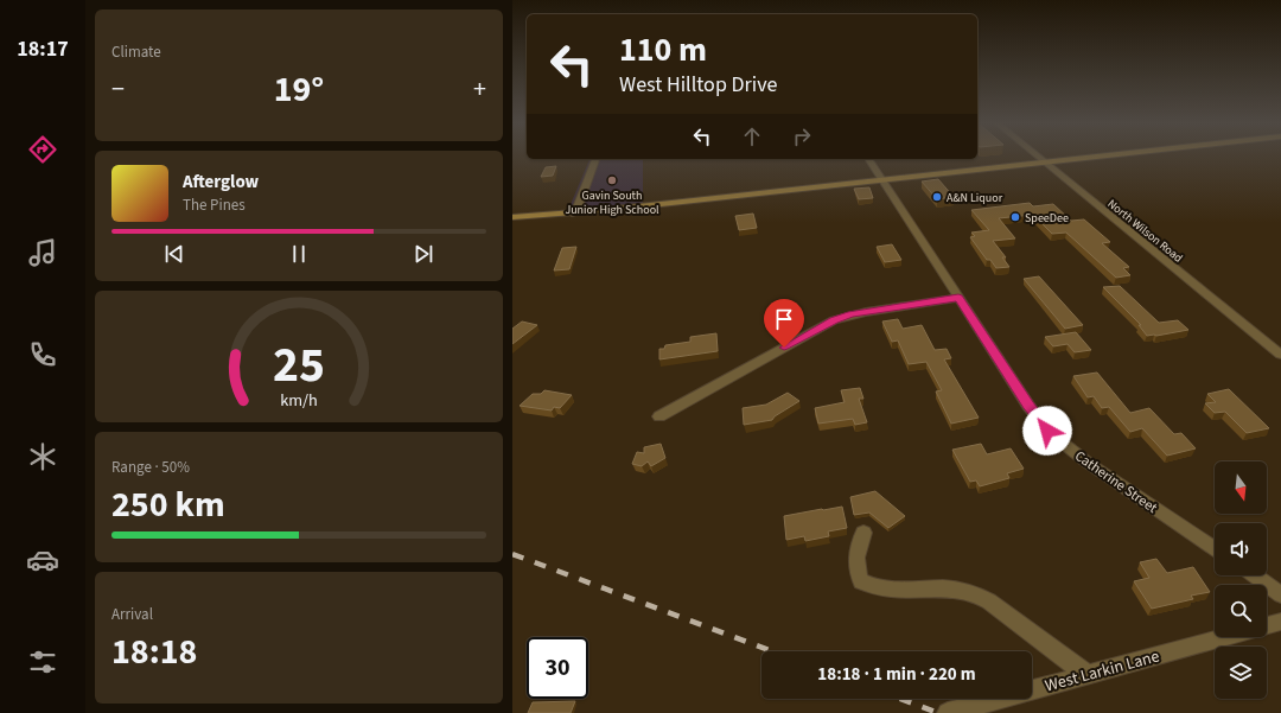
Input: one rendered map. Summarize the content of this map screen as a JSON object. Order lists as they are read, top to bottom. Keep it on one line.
{"streets":{"street":["North Wilson Road","Catherine Street","West Larkin Lane"]},"places":["Gavin South Junior High School","A&N Liquor","SpeeDee"],"north":"bottom","page":{"tabs":"18:17","tile":["Climate",["Range · 50%","250 km"],["Arrival","18:18"]],"turn":["110 m","West Hilltop Drive"],"heat":["−","19°","+"],"song":["Afterglow","The Pines"],"limit":"30","trip":"18:18 · 1 min · 220 m","gauge":["25","km/h"]}}
